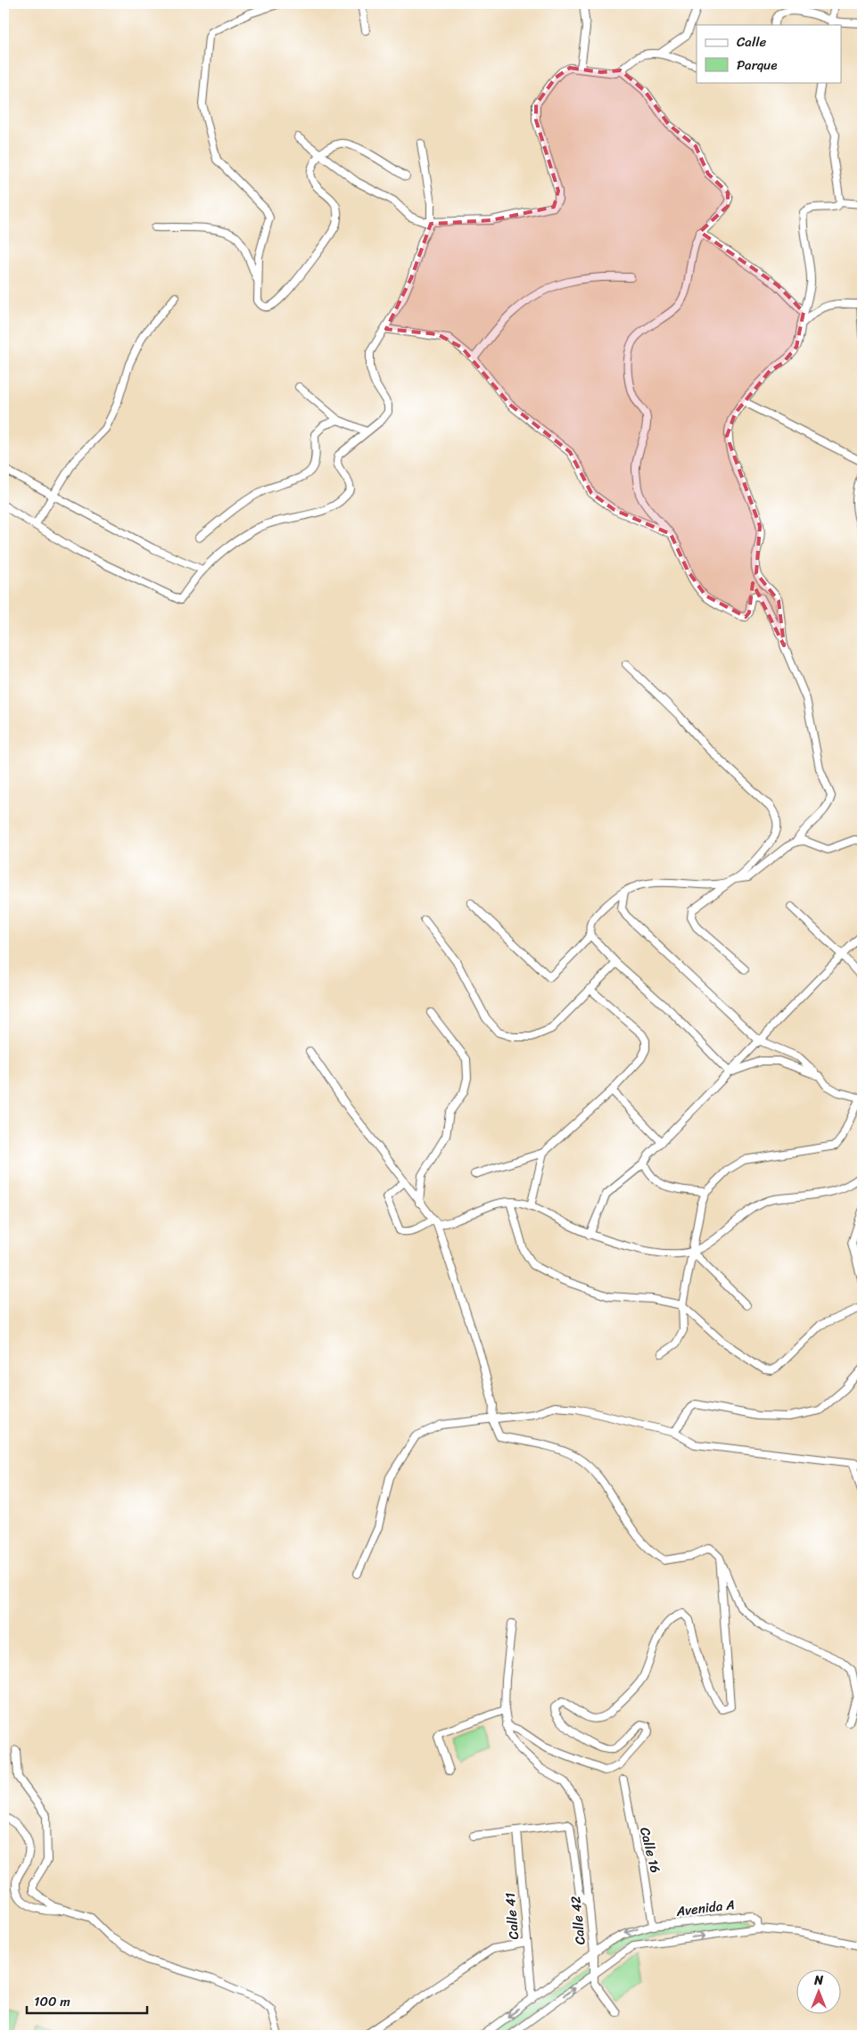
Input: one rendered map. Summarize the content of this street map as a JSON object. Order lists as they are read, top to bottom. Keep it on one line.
{"streets":{"street":["Calle 16","Avenida A","Calle 41","Calle 42"]},"crossings":[["Calle 16","Avenida A"],["Avenida A","Calle 41"],["Avenida A","Calle 42"]],"legend":["Calle","Parque"],"scale_bar":"100 m","north":"top"}
